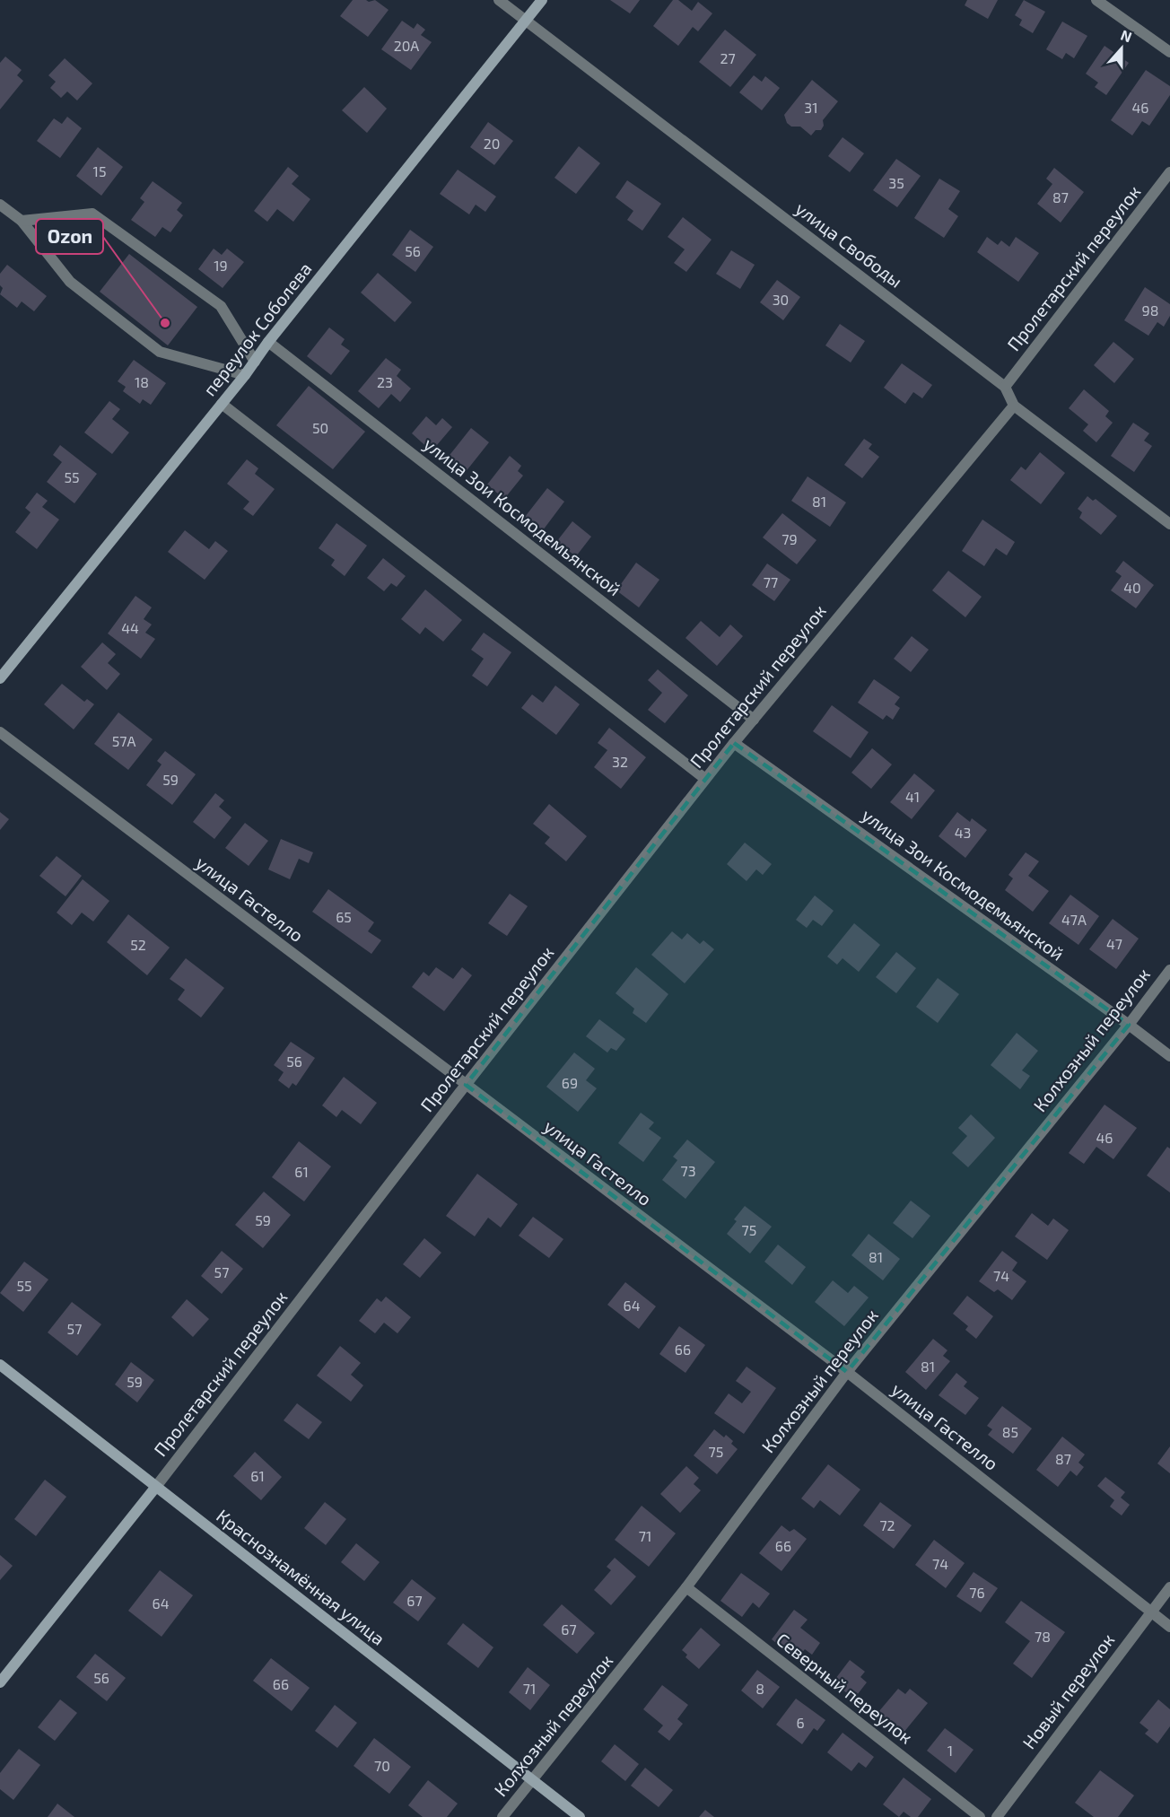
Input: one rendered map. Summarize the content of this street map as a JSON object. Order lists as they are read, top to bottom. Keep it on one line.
{"streets":{"main road":["Пролетарский переулок","переулок Соболева","Краснознамённая улица"],"street":["улица Свободы","улица Зои Космодемьянской","улица Гастелло","Колхозный переулок","Северный переулок","Новый переулок"]},"crossings":[["улица Свободы","Пролетарский переулок"],["улица Свободы","переулок Соболева"],["Пролетарский переулок","улица Зои Космодемьянской"],["Пролетарский переулок","улица Гастелло"],["Пролетарский переулок","Краснознамённая улица"],["переулок Соболева","улица Зои Космодемьянской"],["улица Зои Космодемьянской","Колхозный переулок"],["улица Гастелло","Колхозный переулок"],["улица Гастелло","Новый переулок"],["Колхозный переулок","Краснознамённая улица"],["Колхозный переулок","Северный переулок"]],"places":["Ozon"],"house_numbers":["20А","27","31","46","20","15","35","87","56","19","30","98","18","23","50","55","81","79","77","40","44","57А","32","59","41","43","65","47А","47","52","56","69","46","73","61","59","75","81","57","74","55","64","57","66","81","59","85","75","87","61","72","71","66","74","76","67","64","67","78","56","66","71","8","6","1","70"],"north":"top"}
